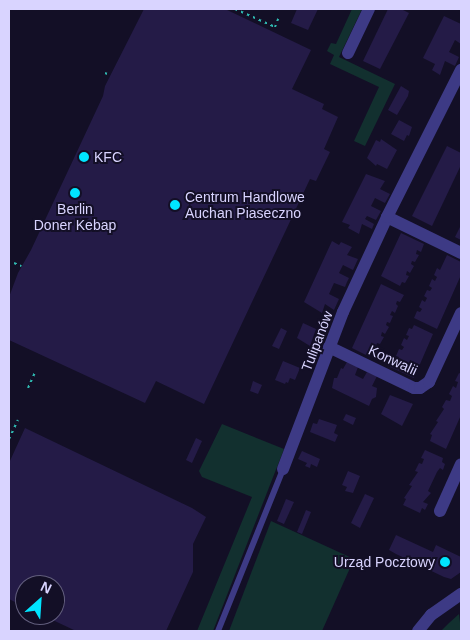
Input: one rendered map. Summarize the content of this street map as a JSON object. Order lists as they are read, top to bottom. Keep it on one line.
{"streets":{"street":["Tulipanów","Konwalii"]},"crossings":[["Tulipanów","Konwalii"]],"places":["KFC","Berlin Doner Kebap","Centrum Handlowe Auchan Piaseczno","Urząd Pocztowy"],"north":"top right"}
